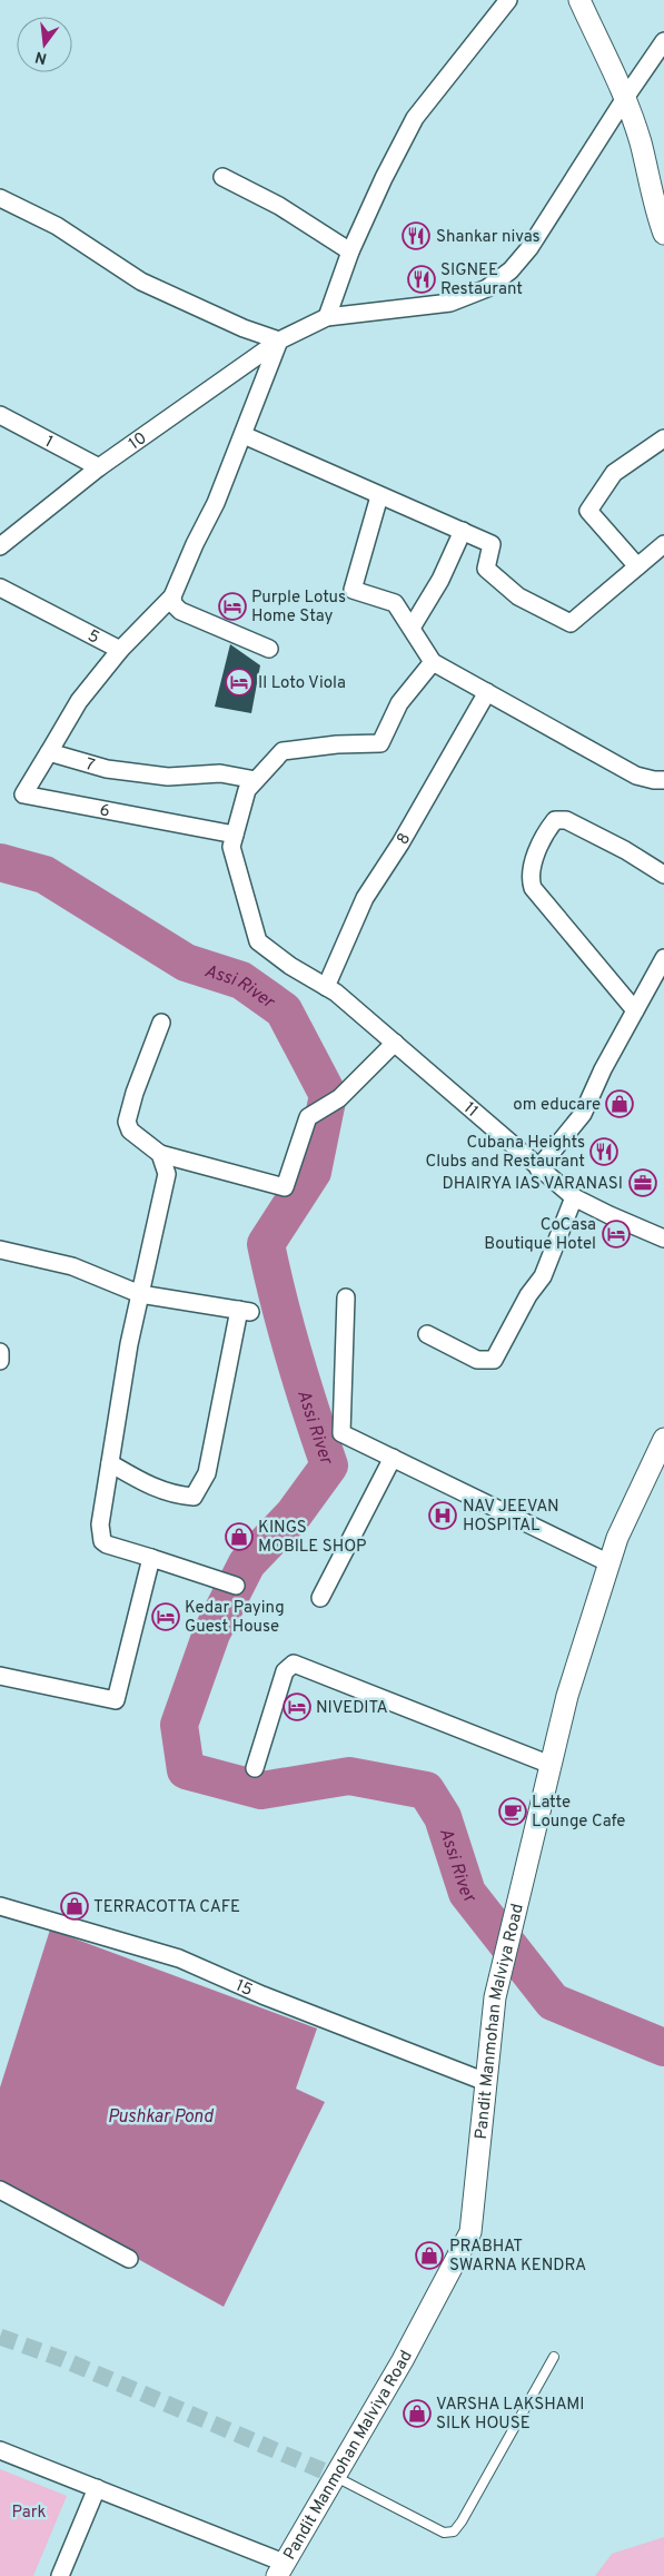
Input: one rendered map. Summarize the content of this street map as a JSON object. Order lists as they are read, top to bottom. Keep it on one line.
{"streets":{"street":["10","1","5","7","6","8","11","15","Pandit Manmohan Malviya Road"]},"crossings":[["10","1"],["7","6"],["7","11"],["6","11"],["8","11"],["15","Pandit Manmohan Malviya Road"]],"water":["Assi River","Pushkar Pond"],"parks":["Park"],"places":{"restaurant":["Shankar nivas","SIGNEE Restaurant","Cubana Heights Clubs and Restaurant"],"hotel":["Purple Lotus Home Stay","Il Loto Viola","CoCasa Boutique Hotel","Kedar Paying Guest House","NIVEDITA"],"shop":["om educare","KINGS MOBILE SHOP","TERRACOTTA CAFE","PRABHAT SWARNA KENDRA","VARSHA LAKSHAMI SILK HOUSE"],"office":["DHAIRYA IAS VARANASI"],"hospital":["NAV JEEVAN HOSPITAL"],"cafe":["Latte Lounge Cafe"]},"north":"bottom"}
